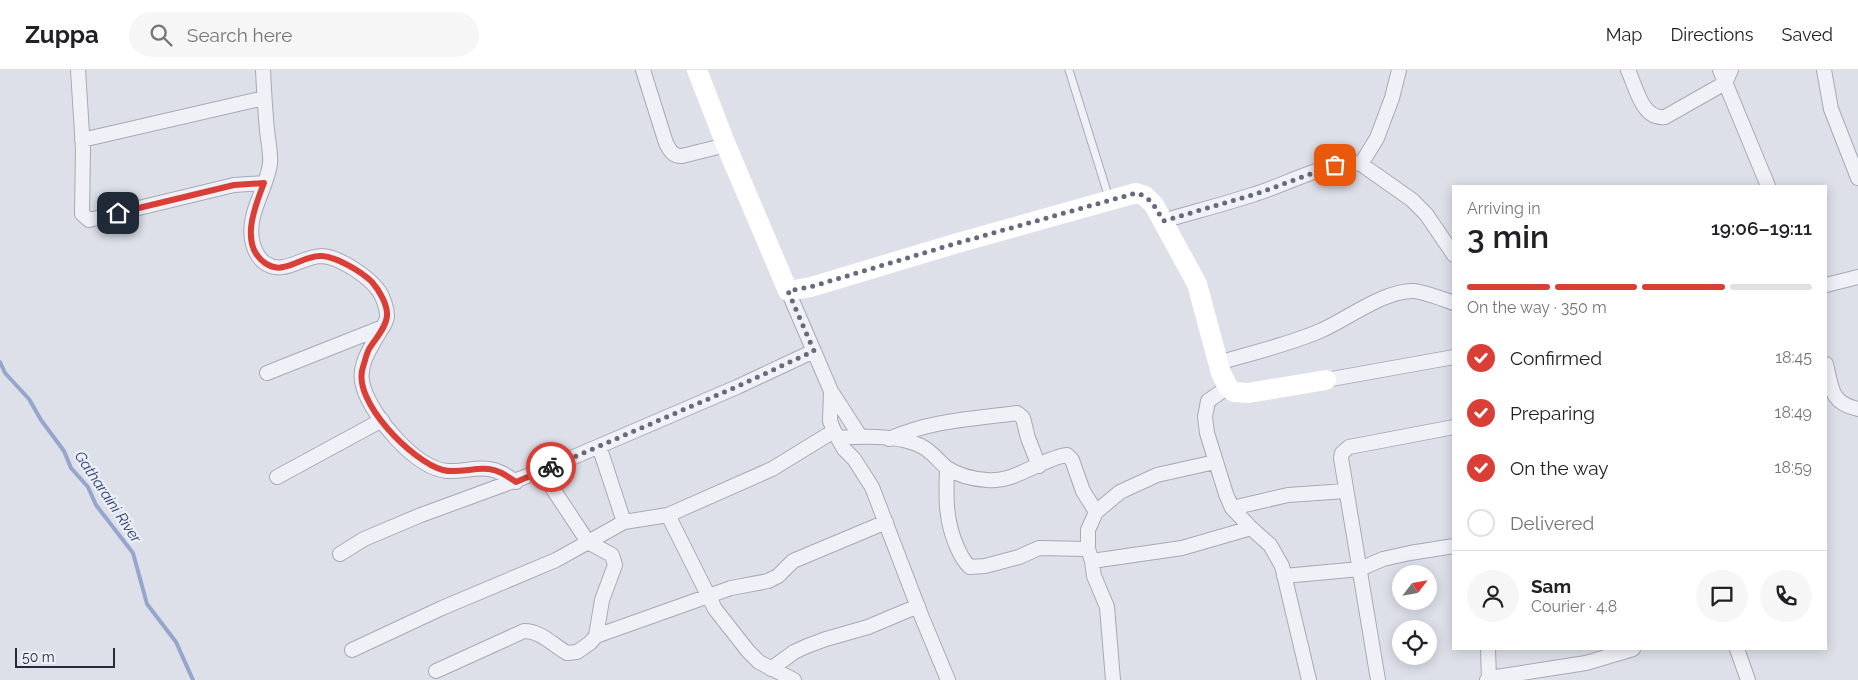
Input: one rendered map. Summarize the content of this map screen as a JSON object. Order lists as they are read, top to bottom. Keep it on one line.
{"water":["Gatharaini River"],"scale_bar":"50 m","north":"top right","page":{"header":"Zuppa","search":"Search here","nav":["Map","Directions","Saved"],"heading":["3 min","Arriving in","19:06–19:11"],"panel":["Sam","Courier · 4.8"],"bar":"On the way · 350 m","list":[["Confirmed","18:45"],["Preparing","18:49"],["On the way","18:59"],"Delivered"],"scale":"50 m"}}
